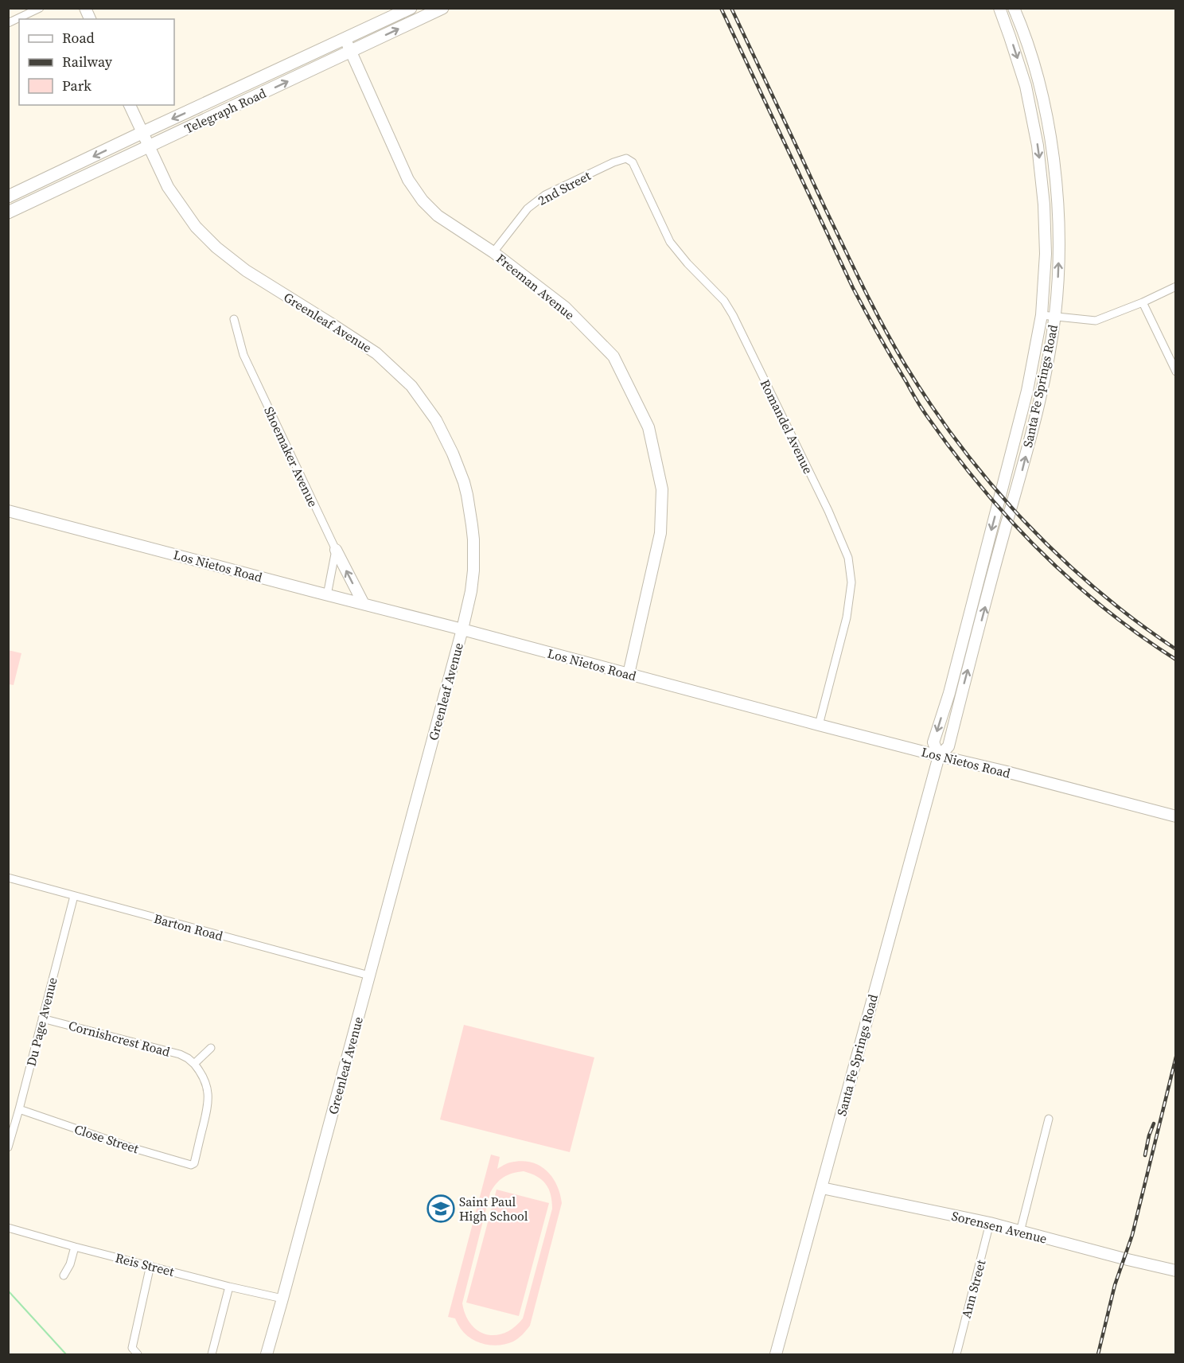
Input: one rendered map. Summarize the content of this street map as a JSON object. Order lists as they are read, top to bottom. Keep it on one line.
{"streets":{"main road":["Telegraph Road","Freeman Avenue","Greenleaf Avenue","Santa Fe Springs Road","Los Nietos Road","Sorensen Avenue"],"street":["2nd Street","Romandel Avenue","Shoemaker Avenue","Barton Road","Du Page Avenue","Cornishcrest Road","Close Street","Reis Street","Ann Street"]},"crossings":[["Telegraph Road","Freeman Avenue"],["Telegraph Road","Greenleaf Avenue"],["2nd Street","Freeman Avenue"],["2nd Street","Romandel Avenue"],["Freeman Avenue","Los Nietos Road"],["Greenleaf Avenue","Los Nietos Road"],["Greenleaf Avenue","Barton Road"],["Greenleaf Avenue","Reis Street"],["Santa Fe Springs Road","Los Nietos Road"],["Santa Fe Springs Road","Sorensen Avenue"],["Romandel Avenue","Los Nietos Road"],["Barton Road","Du Page Avenue"],["Du Page Avenue","Cornishcrest Road"],["Du Page Avenue","Close Street"],["Cornishcrest Road","Close Street"],["Sorensen Avenue","Ann Street"]],"places":{"school or university":["Saint Paul High School"]},"legend":["Road","Railway","Park"]}
